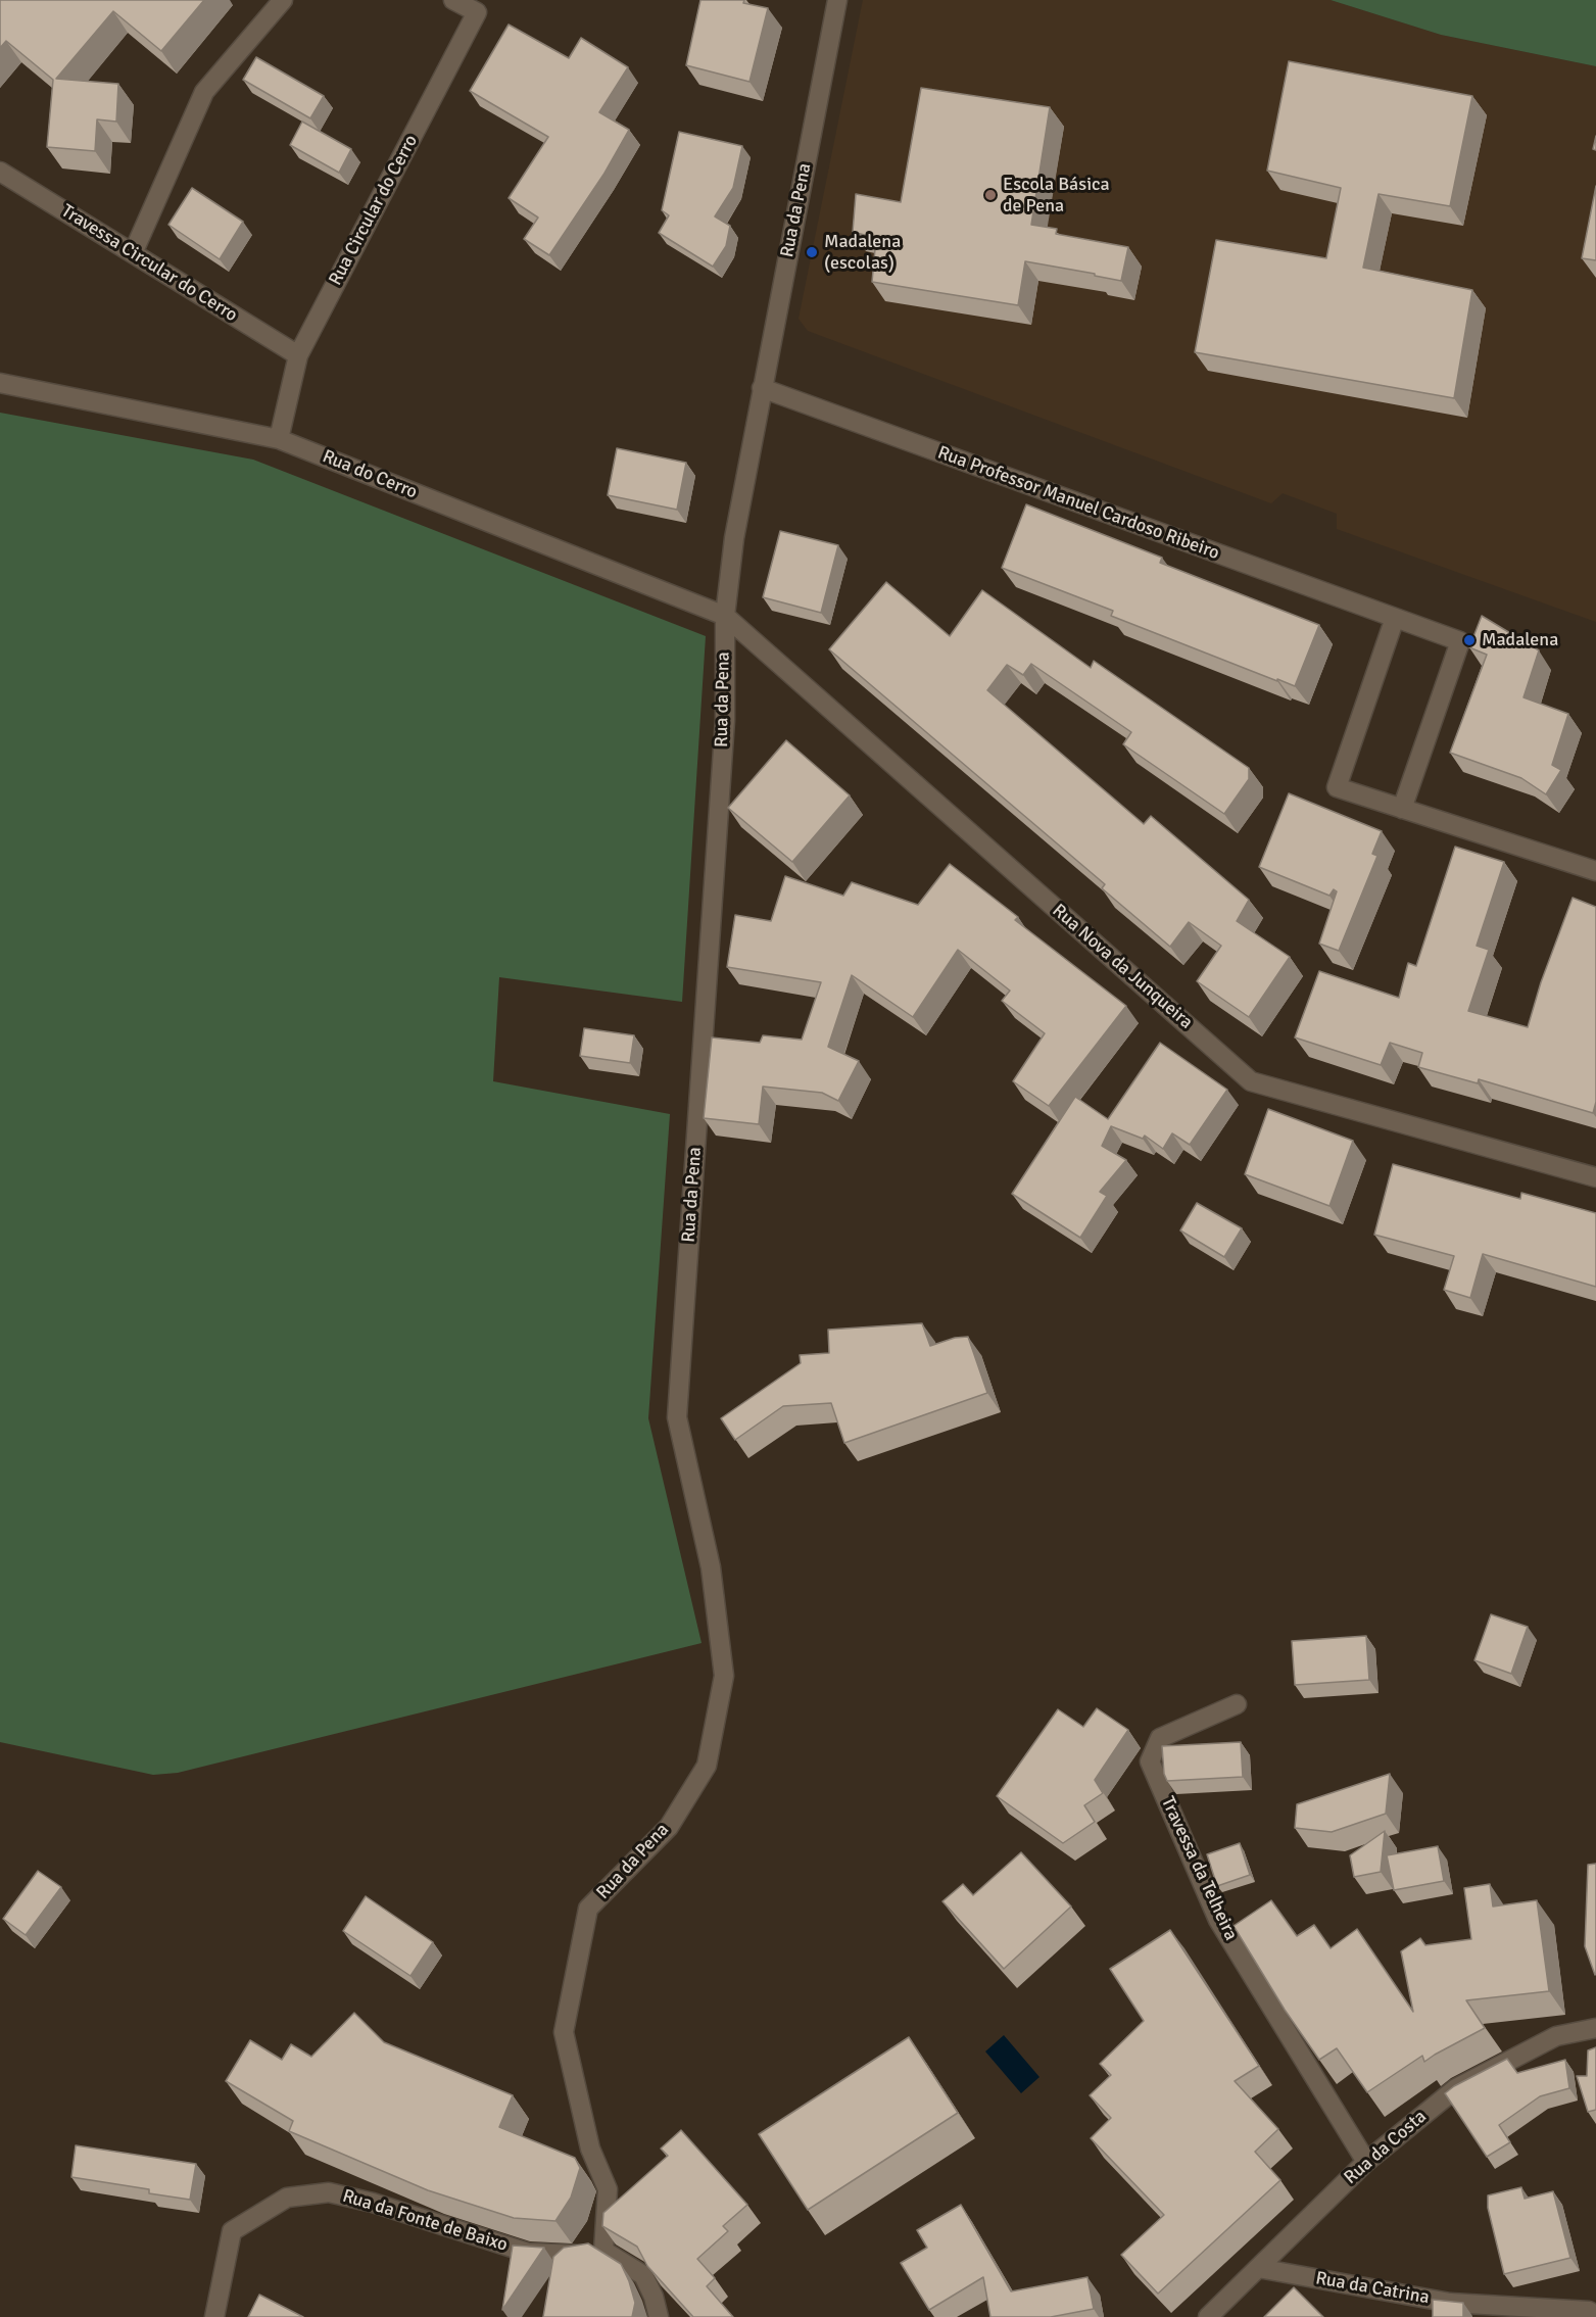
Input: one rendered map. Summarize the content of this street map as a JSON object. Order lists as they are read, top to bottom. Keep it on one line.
{"streets":{"street":["Rua Circular do Cerro","Rua da Pena","Travessa Circular do Cerro","Rua do Cerro","Rua Professor Manuel Cardoso Ribeiro","Rua Nova da Junqueira","Travessa da Telheira","Rua da Costa","Rua da Fonte de Baixo","Rua da Catrina"]},"crossings":[["Rua Circular do Cerro","Travessa Circular do Cerro"],["Rua Circular do Cerro","Rua do Cerro"],["Rua da Pena","Rua do Cerro"],["Rua da Pena","Rua Professor Manuel Cardoso Ribeiro"],["Rua da Pena","Rua Nova da Junqueira"],["Rua da Pena","Rua da Fonte de Baixo"],["Rua do Cerro","Rua Nova da Junqueira"],["Travessa da Telheira","Rua da Costa"],["Rua da Costa","Rua da Catrina"]],"places":["Escola Básica de Pena","Madalena (escolas)","Madalena"]}
